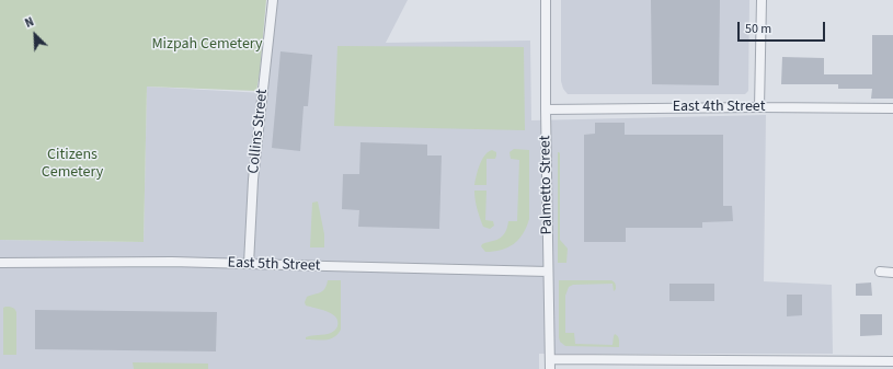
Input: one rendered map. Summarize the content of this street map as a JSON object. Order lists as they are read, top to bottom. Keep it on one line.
{"streets":{"street":["East 4th Street","Collins Street","Palmetto Street","East 5th Street"]},"crossings":[["East 4th Street","Palmetto Street"],["Collins Street","East 5th Street"],["Palmetto Street","East 5th Street"]],"parks":["Mizpah Cemetery","Citizens Cemetery"],"scale_bar":"50 m","north":"top left"}
